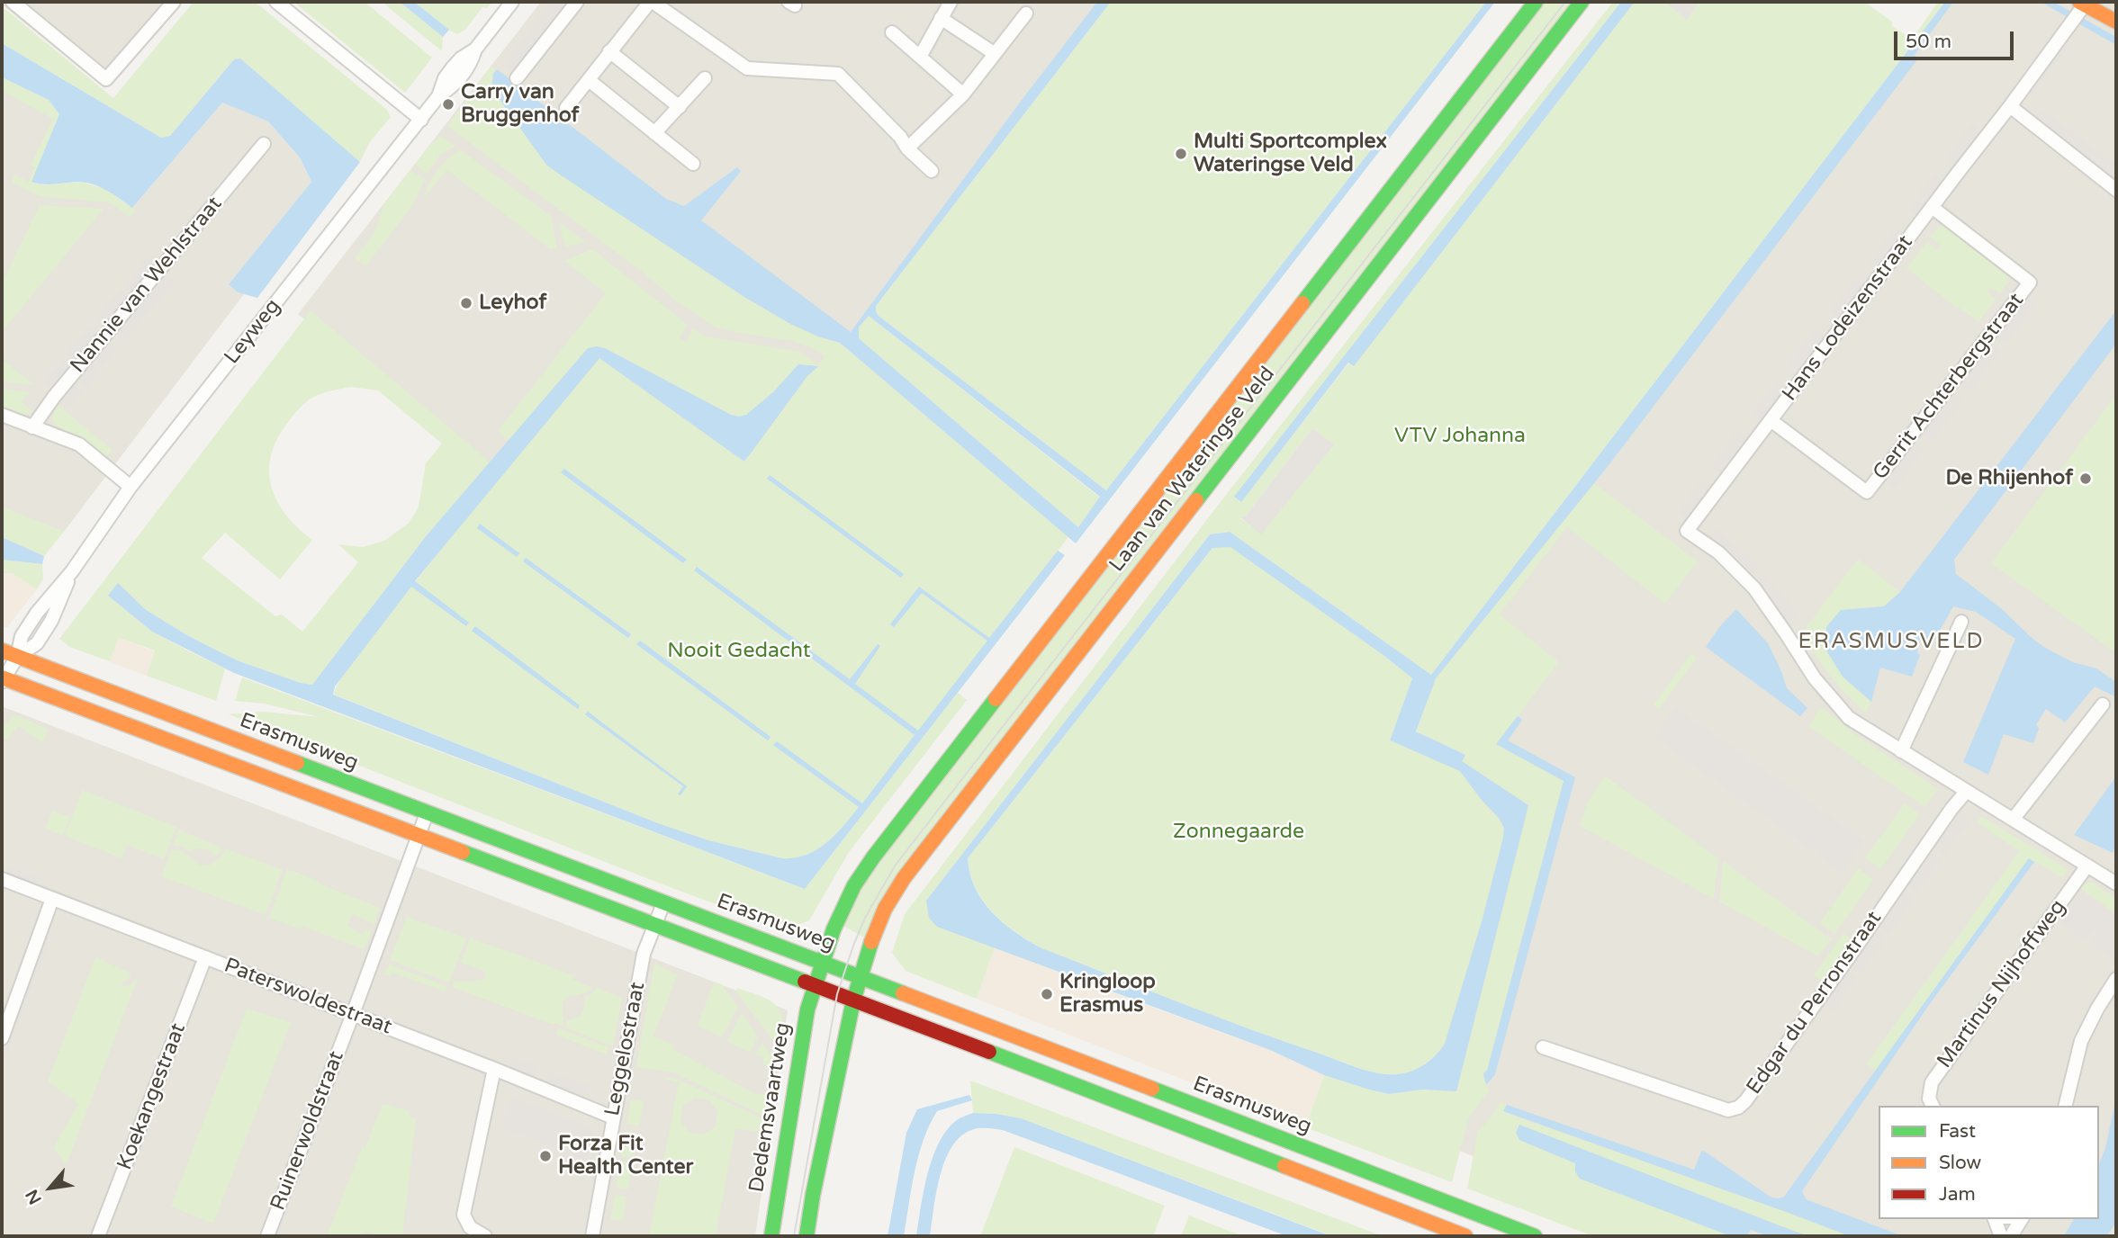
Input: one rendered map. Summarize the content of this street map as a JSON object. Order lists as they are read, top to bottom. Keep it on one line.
{"streets":{"main road":["Laan van Wateringse Veld","Erasmusweg","Dedemsvaartweg"],"street":["Nannie van Wehlstraat","Hans Lodeizenstraat","Leyweg","Gerrit Achterbergstraat","Martinus Nijhoffweg","Paterswoldestraat","Edgar du Perronstraat","Leggelostraat","Koekangestraat","Ruinerwoldstraat"]},"crossings":[["Hans Lodeizenstraat","Gerrit Achterbergstraat"],["Leyweg","Erasmusweg"],["Laan van Wateringse Veld","Erasmusweg"],["Laan van Wateringse Veld","Dedemsvaartweg"],["Erasmusweg","Leggelostraat"],["Erasmusweg","Ruinerwoldstraat"],["Paterswoldestraat","Leggelostraat"],["Paterswoldestraat","Koekangestraat"],["Paterswoldestraat","Ruinerwoldstraat"]],"districts":["ERASMUSVELD"],"parks":["VTV Johanna","Nooit Gedacht","Zonnegaarde"],"places":["Carry van Bruggenhof","Multi Sportcomplex Wateringse Veld","Leyhof","De Rhijenhof","Kringloop Erasmus","Forza Fit Health Center"],"legend":["Fast","Slow","Jam"],"scale_bar":"50 m","north":"bottom left"}
